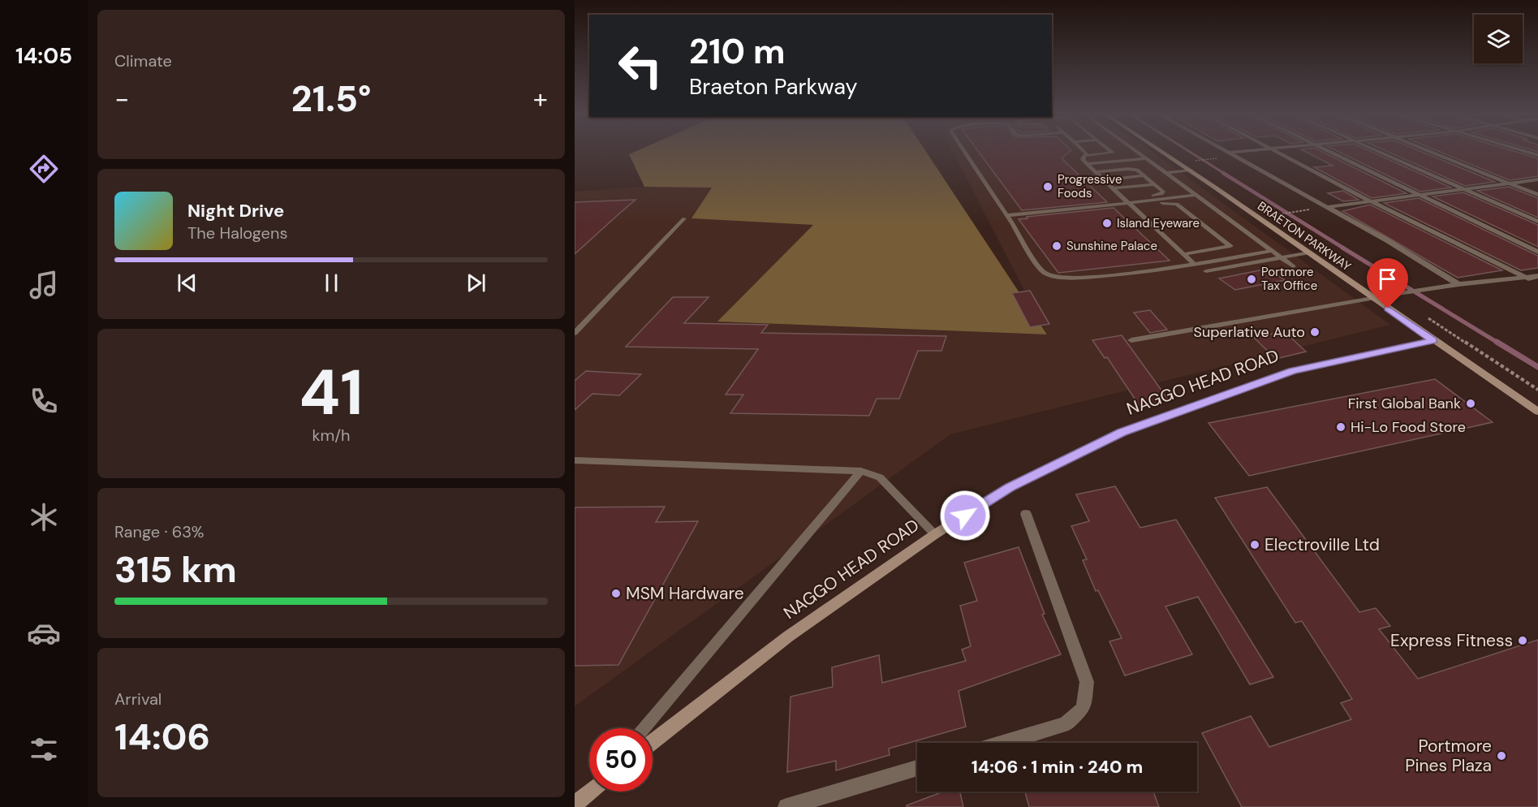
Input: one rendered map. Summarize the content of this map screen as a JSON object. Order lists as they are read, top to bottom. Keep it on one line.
{"streets":{"main road":["BRAETON PARKWAY","NAGGO HEAD ROAD"]},"crossings":[["BRAETON PARKWAY","NAGGO HEAD ROAD"]],"places":["Progressive Foods","Island Eyeware","Sunshine Palace","Portmore Tax Office","Superlative Auto","First Global Bank","Hi-Lo Food Store","Electroville Ltd","MSM Hardware","Express Fitness","Portmore Pines Plaza"],"page":{"tabs":"14:05","tile":["Climate",["41","km/h"],["Range · 63%","315 km"],["Arrival","14:06"]],"turn":["210 m","Braeton Parkway"],"heat":["−","21.5°","+"],"song":["Night Drive","The Halogens"],"limit":"50","trip":"14:06 · 1 min · 240 m"}}
